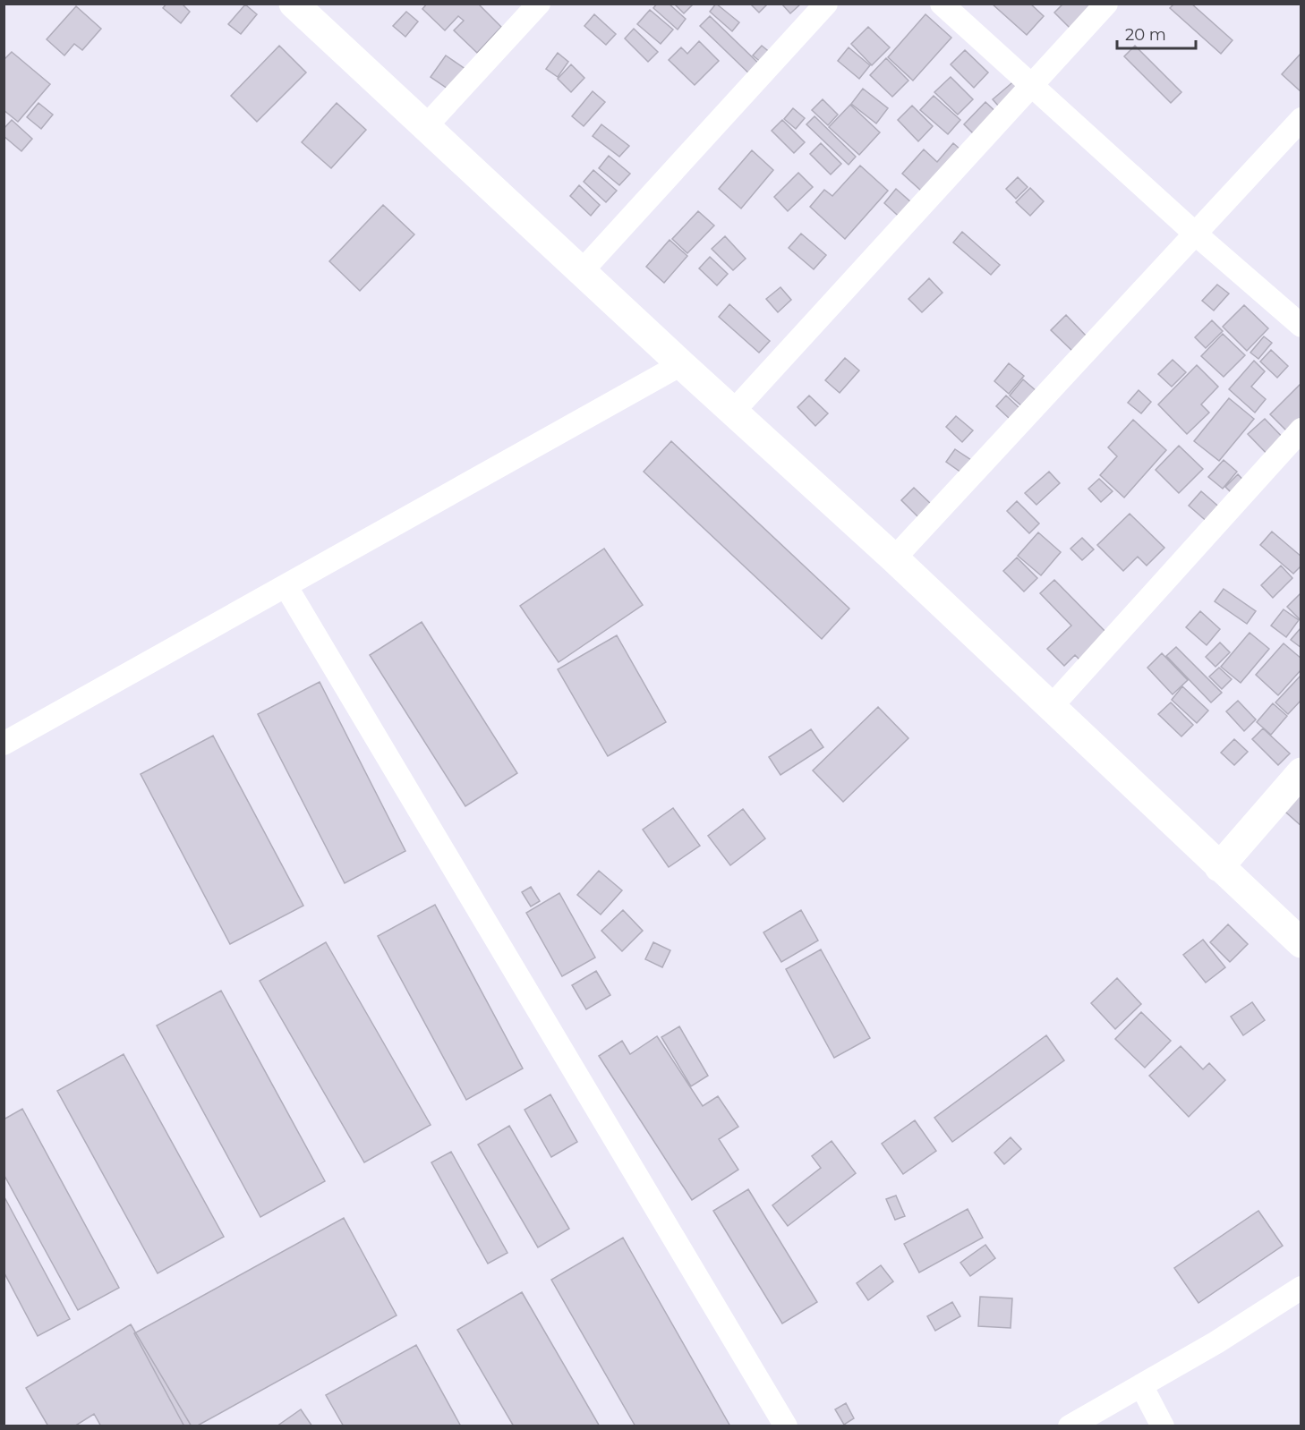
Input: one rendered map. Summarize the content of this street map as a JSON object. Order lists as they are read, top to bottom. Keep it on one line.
{"scale_bar":"20 m"}
